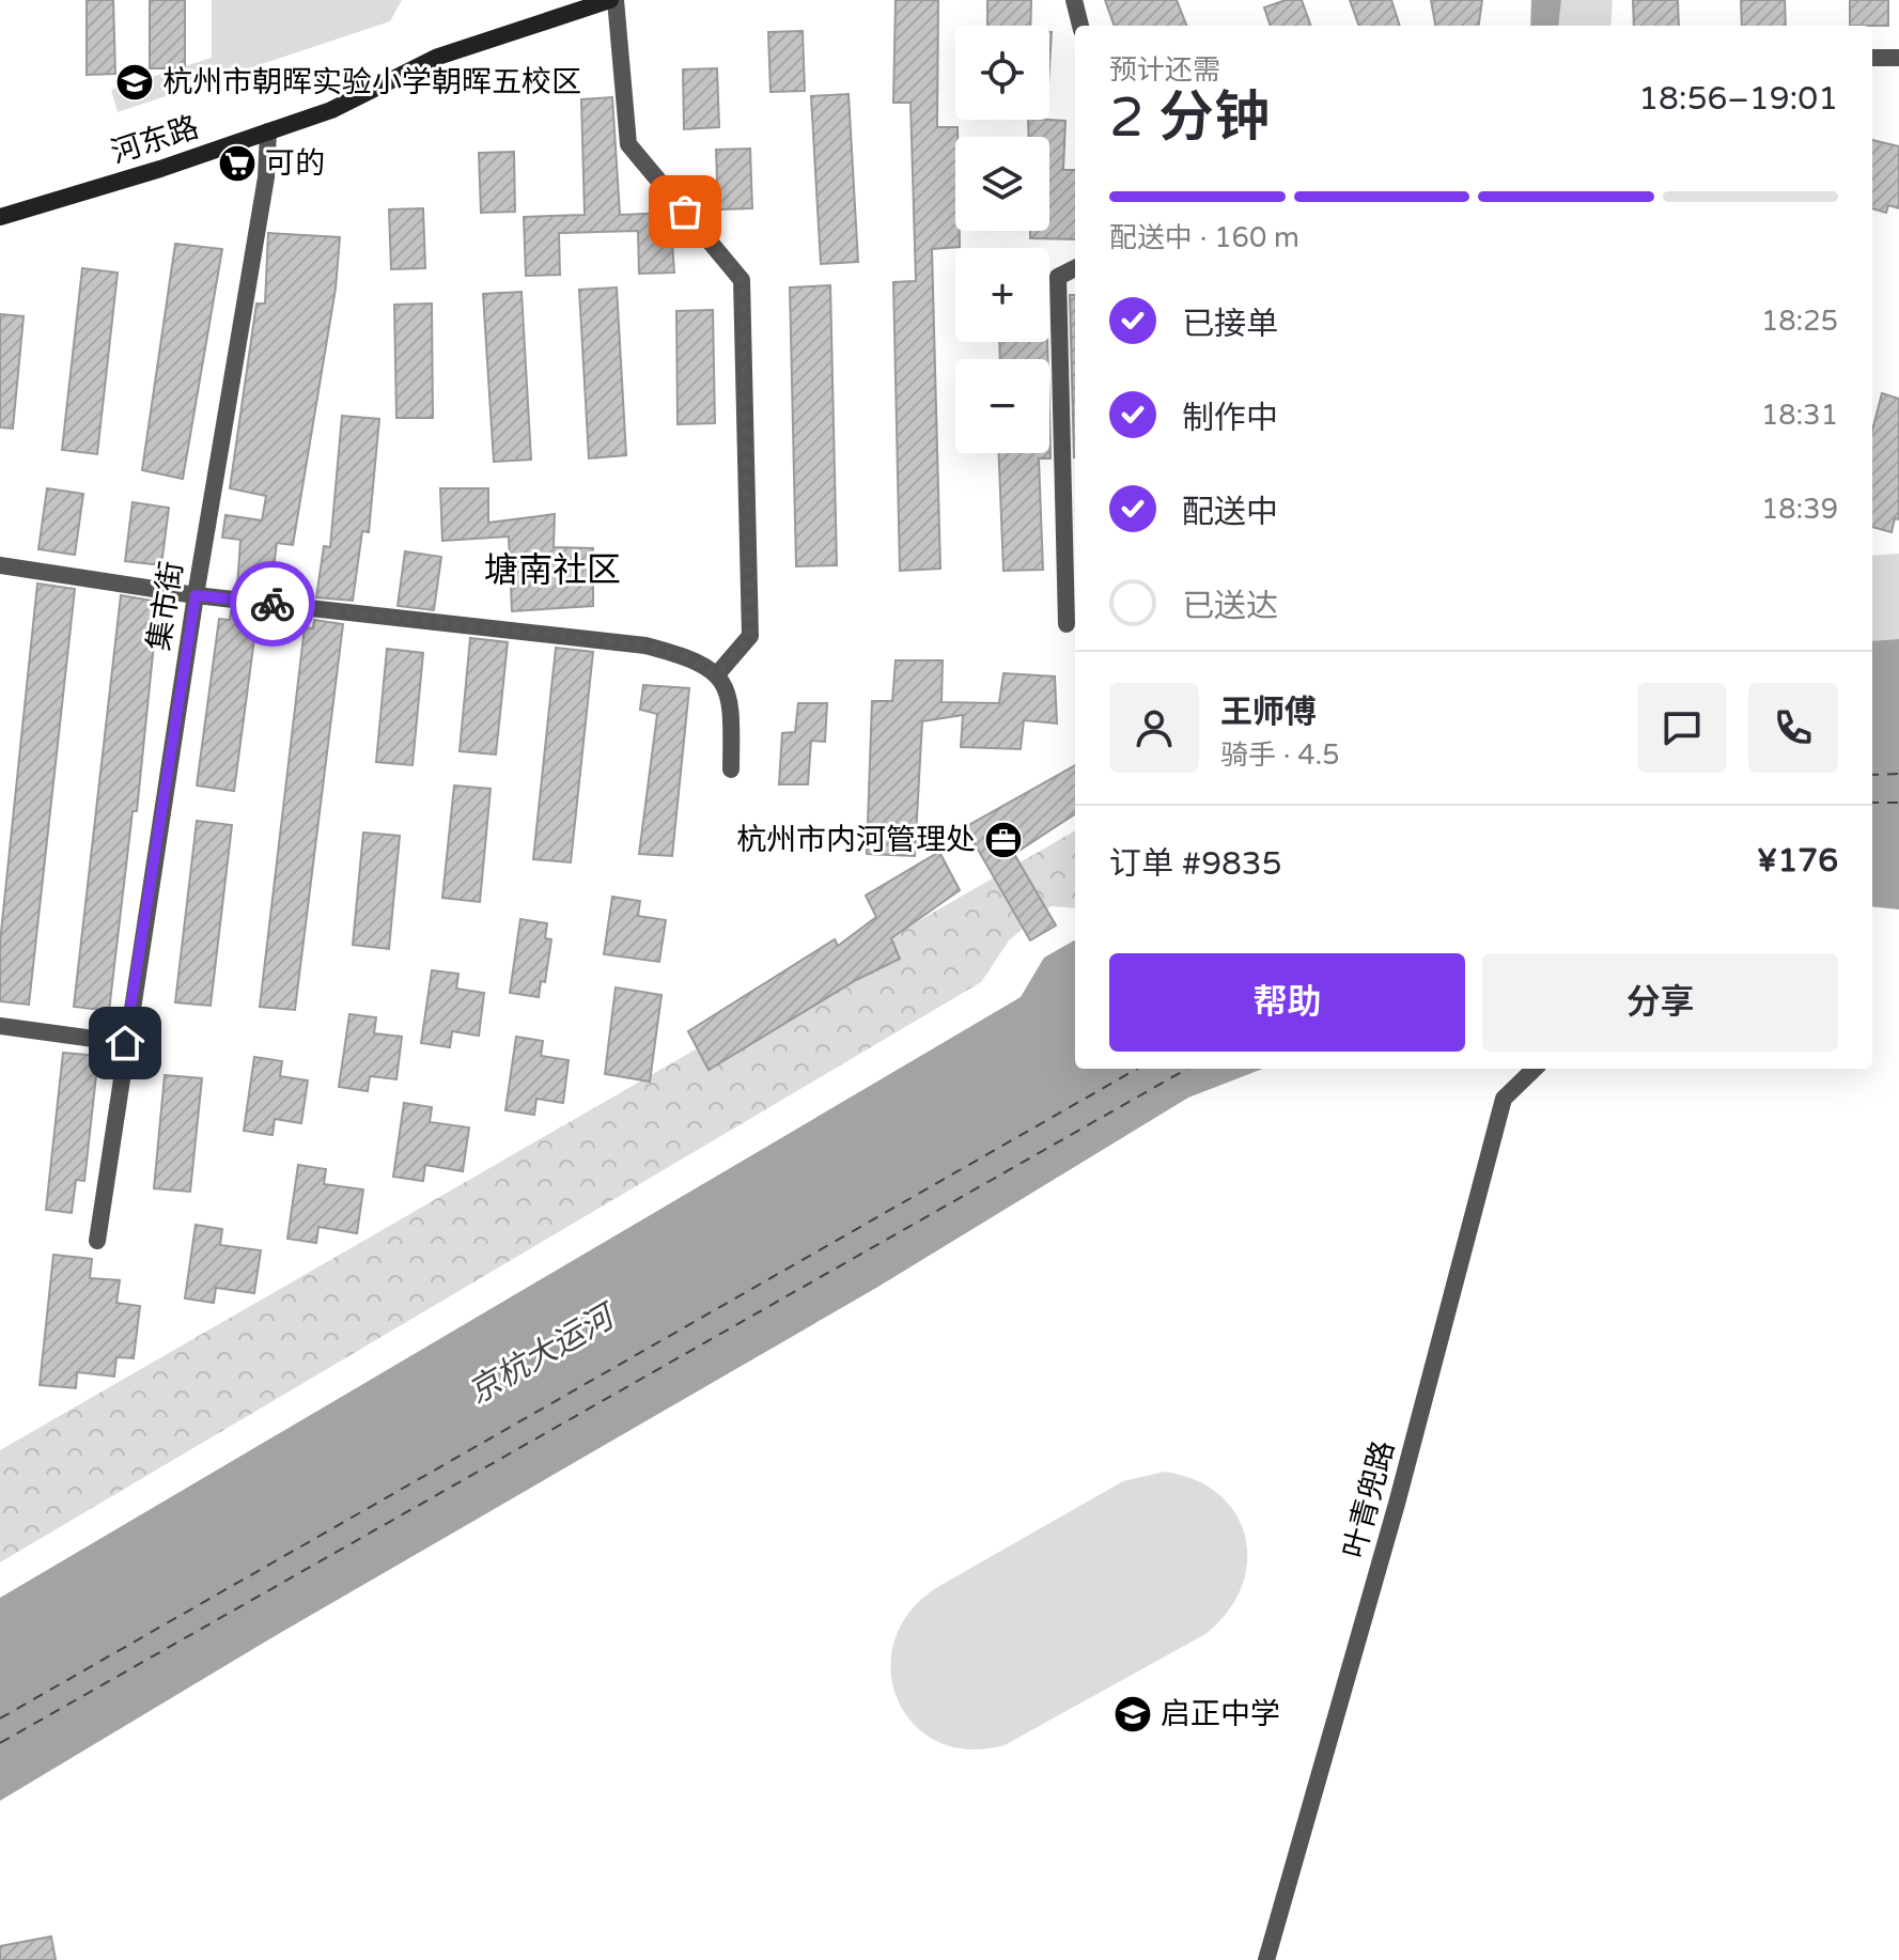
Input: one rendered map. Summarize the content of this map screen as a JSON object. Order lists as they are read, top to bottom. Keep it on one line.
{"streets":{"main road":["河东路"],"street":["集市街","叶青兜路"]},"crossings":[["河东路","集市街"]],"districts":["塘南社区"],"water":["京杭大运河"],"places":{"school or university":["杭州市朝晖实验小学朝晖五校区","启正中学"],"supermarket":["可的"],"office":["杭州市内河管理处"]},"page":{"map_buttons":["+","−"],"heading":["2 分钟","预计还需","18:56–19:01"],"panel":["王师傅","骑手 · 4.5","订单 #9835","¥176"],"bar":"配送中 · 160 m","list":[["已接单","18:25"],["制作中","18:31"],["配送中","18:39"],"已送达"],"buttons":["帮助","分享"]}}
